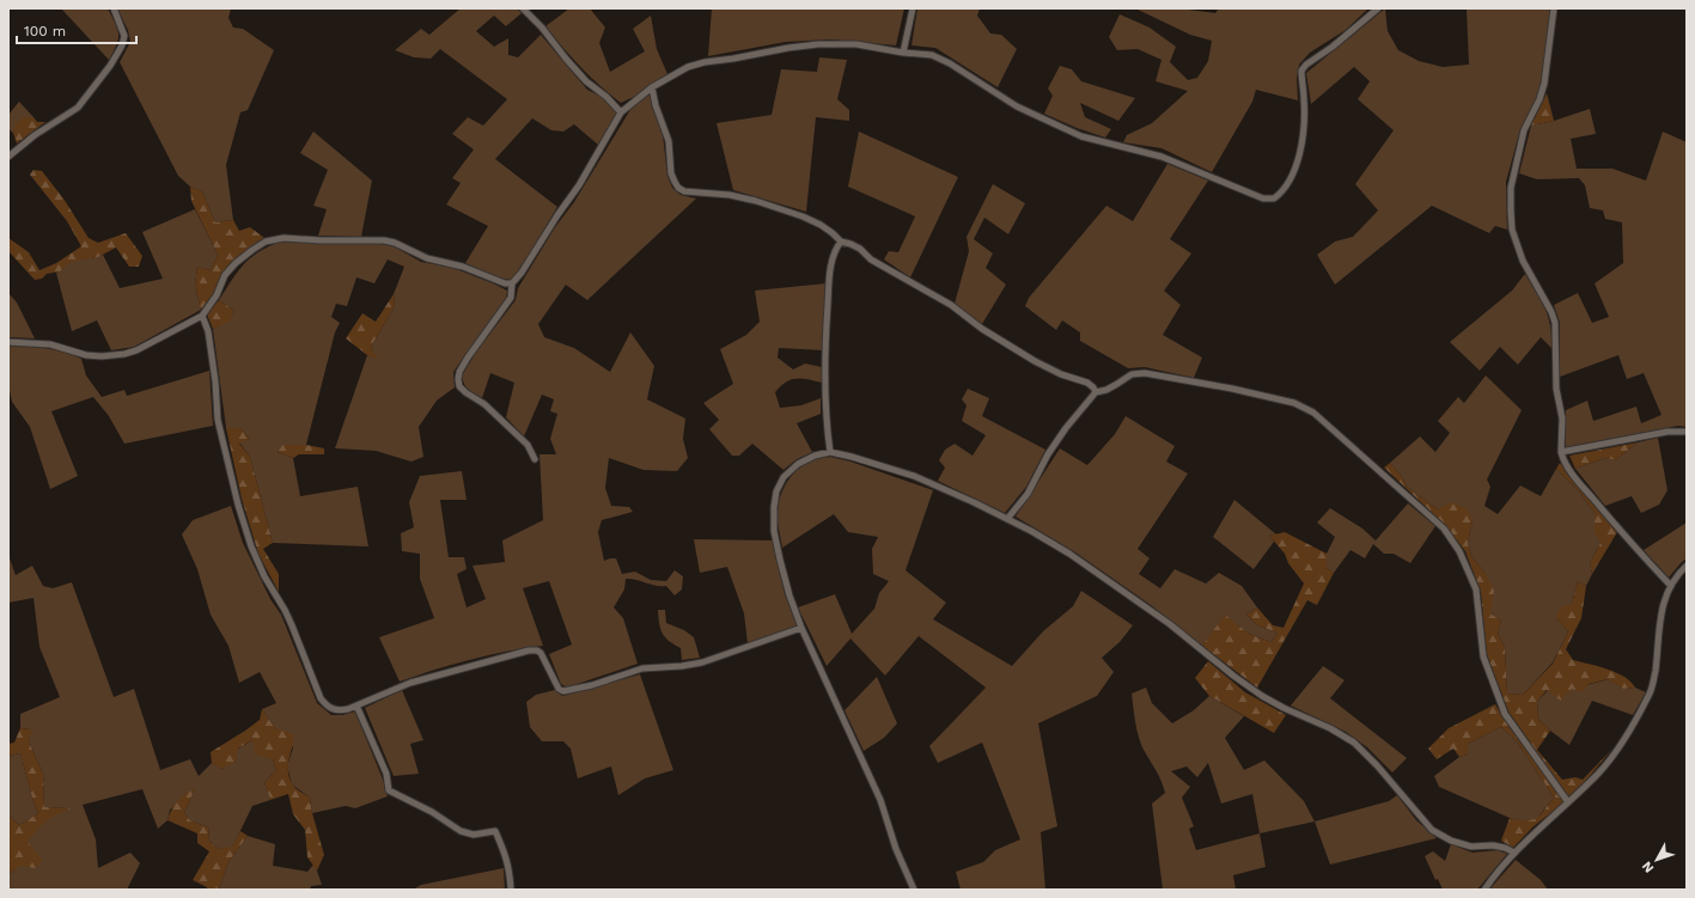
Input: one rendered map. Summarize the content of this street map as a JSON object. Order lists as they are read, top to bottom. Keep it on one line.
{"scale_bar":"100 m","north":"bottom left"}
